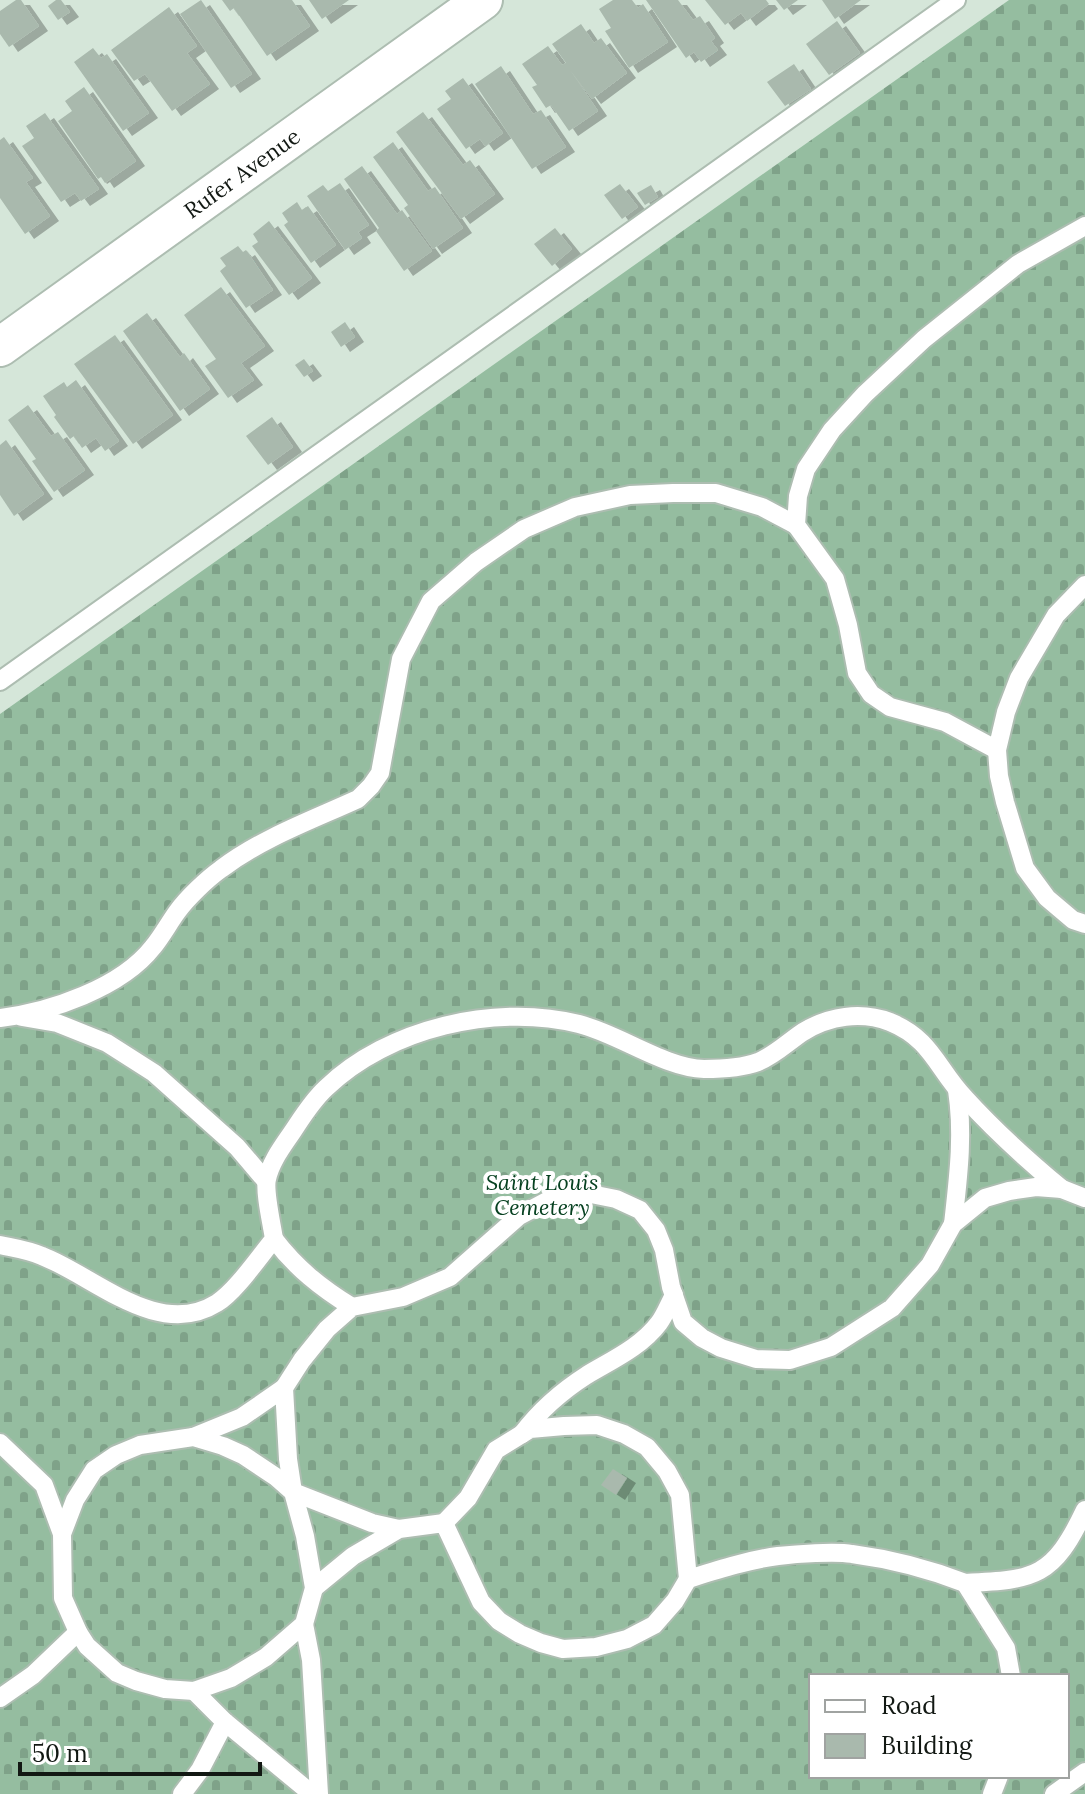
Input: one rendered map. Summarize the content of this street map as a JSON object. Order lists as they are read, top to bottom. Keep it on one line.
{"streets":{"street":["Rufer Avenue"]},"parks":["Saint Louis Cemetery"],"legend":["Road","Building"],"scale_bar":"50 m"}
